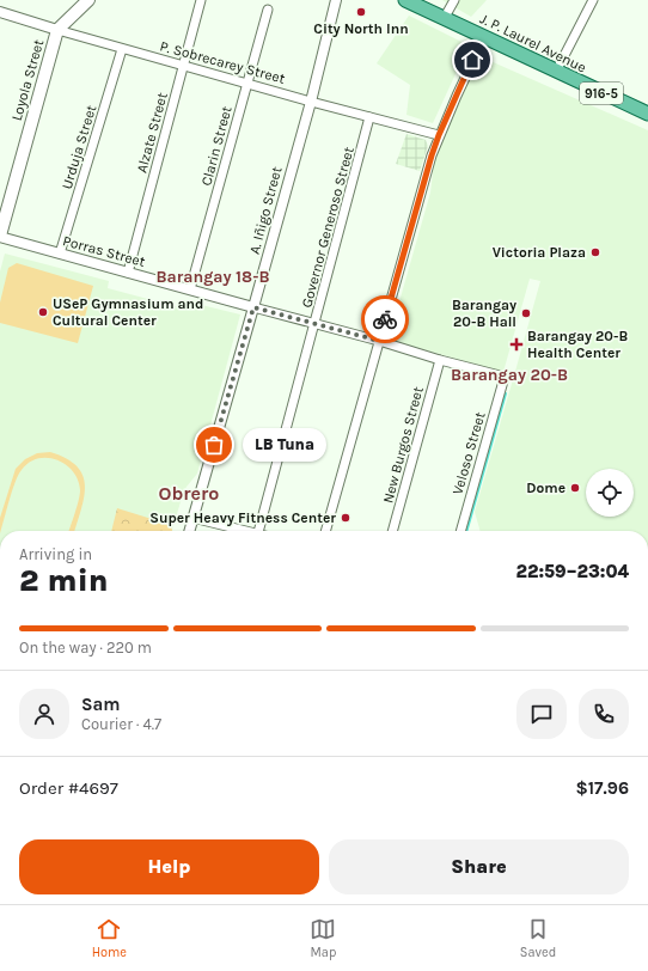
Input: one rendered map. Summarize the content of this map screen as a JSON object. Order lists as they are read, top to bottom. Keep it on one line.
{"streets":{"main road":["J. P. Laurel Avenue","Loyola Street","916-5"],"street":["P. Sobrecarey Street","Alzate Street","Clarin Street","Urduja Street","A. Iñigo Street","Governor Generoso Street","Porras Street","New Burgos Street","Veloso Street"]},"crossings":[["P. Sobrecarey Street","Loyola Street"],["P. Sobrecarey Street","Alzate Street"],["P. Sobrecarey Street","Clarin Street"],["P. Sobrecarey Street","Urduja Street"],["P. Sobrecarey Street","A. Iñigo Street"],["P. Sobrecarey Street","Governor Generoso Street"],["Loyola Street","Porras Street"],["Alzate Street","Porras Street"],["Clarin Street","Porras Street"],["Urduja Street","Porras Street"],["A. Iñigo Street","Porras Street"],["Governor Generoso Street","Porras Street"],["Porras Street","New Burgos Street"],["Porras Street","Veloso Street"]],"districts":["Barangay 18-B","Barangay 20-B","Obrero"],"places":{"other":["City North Inn","Victoria Plaza","USeP Gymnasium and Cultural Center","Barangay 20-B Hall","LB Tuna","Dome","Super Heavy Fitness Center"],"health":["Barangay 20-B Health Center"]},"page":{"bubble":"LB Tuna","heading":["2 min","Arriving in","22:59–23:04"],"panel":["Sam","Courier · 4.7","Order #4697","$17.96"],"bar":"On the way · 220 m","buttons":["Help","Share"],"tabs":["Home","Map","Saved"]}}
